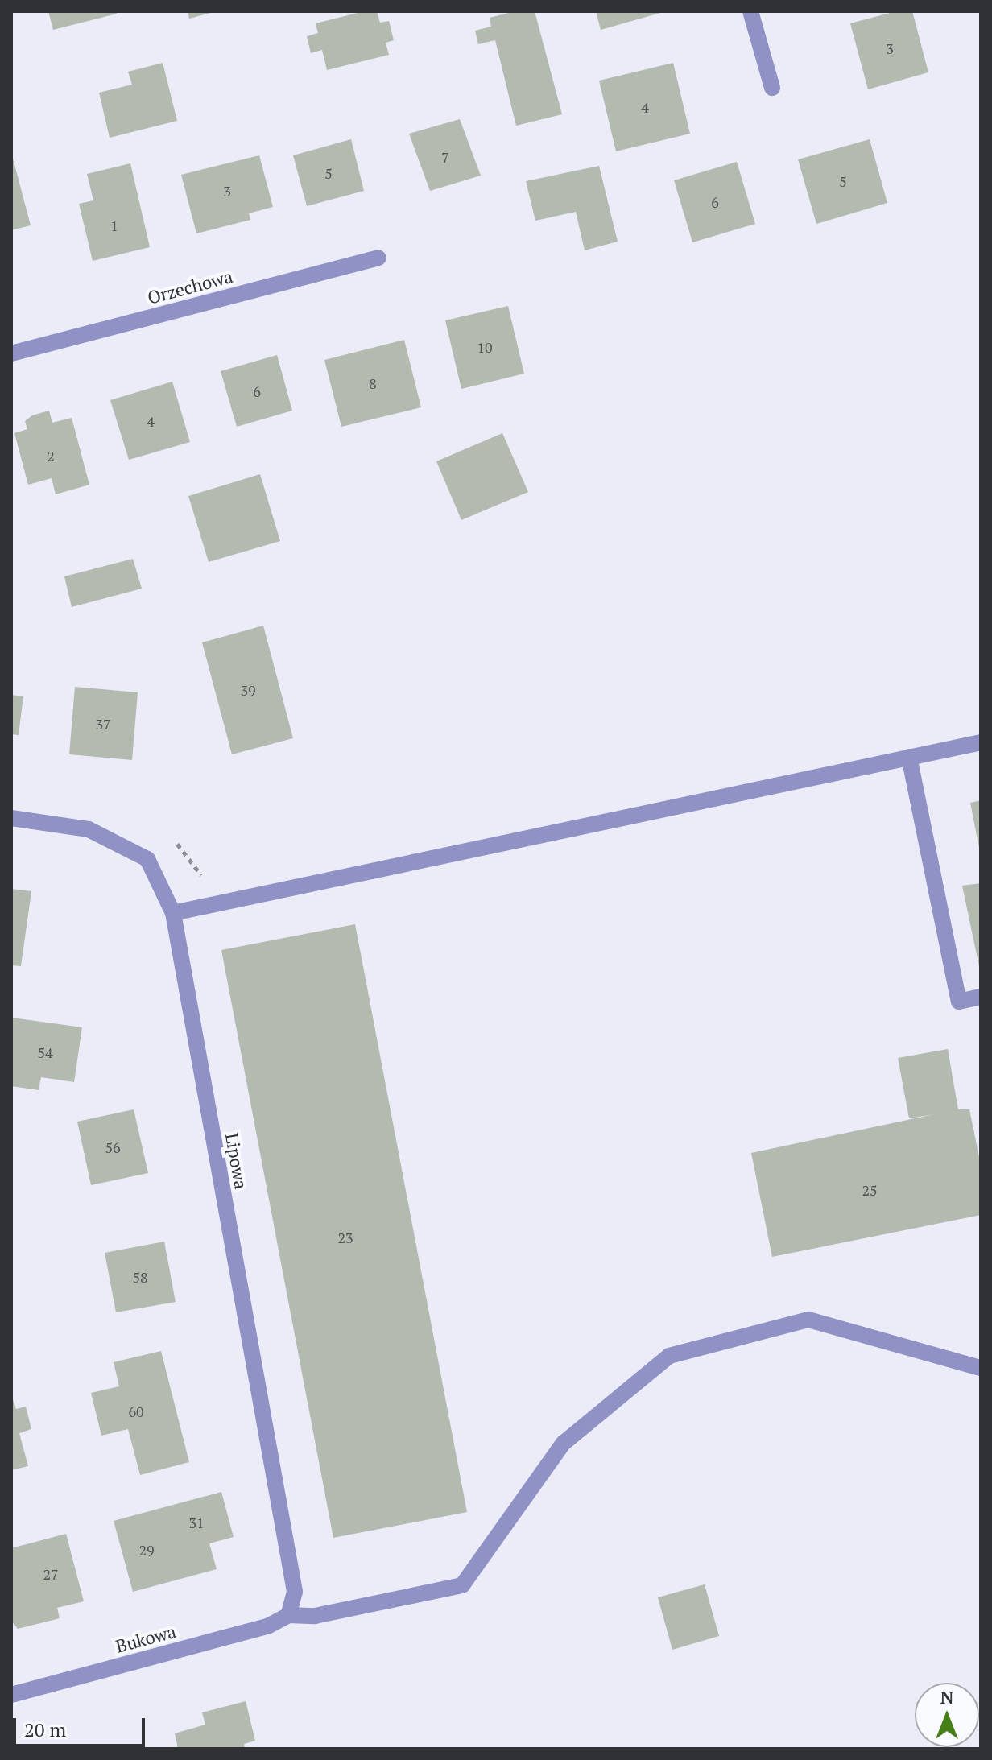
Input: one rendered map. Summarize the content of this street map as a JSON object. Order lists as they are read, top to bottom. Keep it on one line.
{"streets":{"street":["Orzechowa","Lipowa","Bukowa"]},"crossings":[["Lipowa","Bukowa"]],"house_numbers":["3","4","7","5","5","3","6","1","10","8","6","4","2","39","37","54","56","25","23","58","60","31","29","27"],"scale_bar":"20 m","north":"top"}
